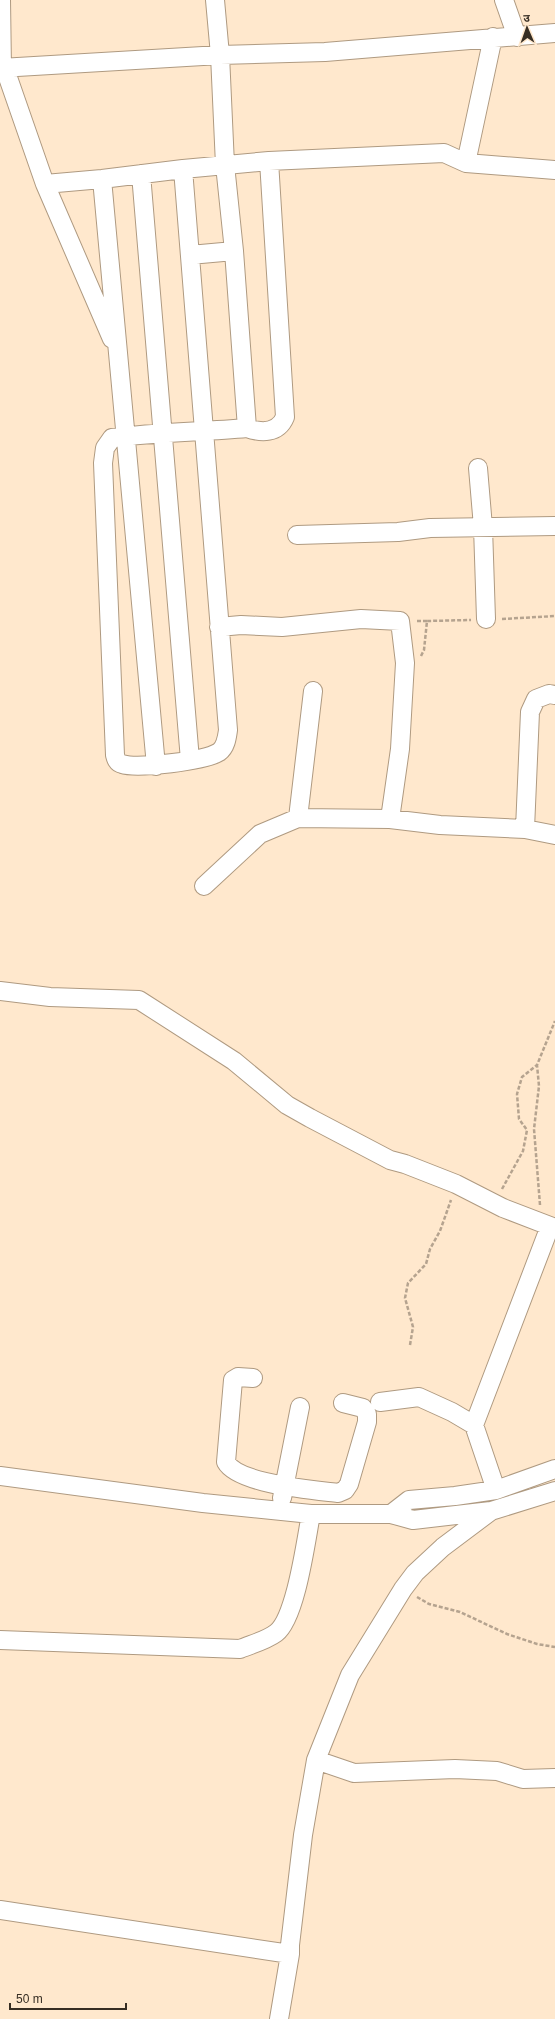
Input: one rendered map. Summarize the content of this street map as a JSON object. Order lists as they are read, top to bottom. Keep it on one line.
{"scale_bar":"50 m","north":"top"}
